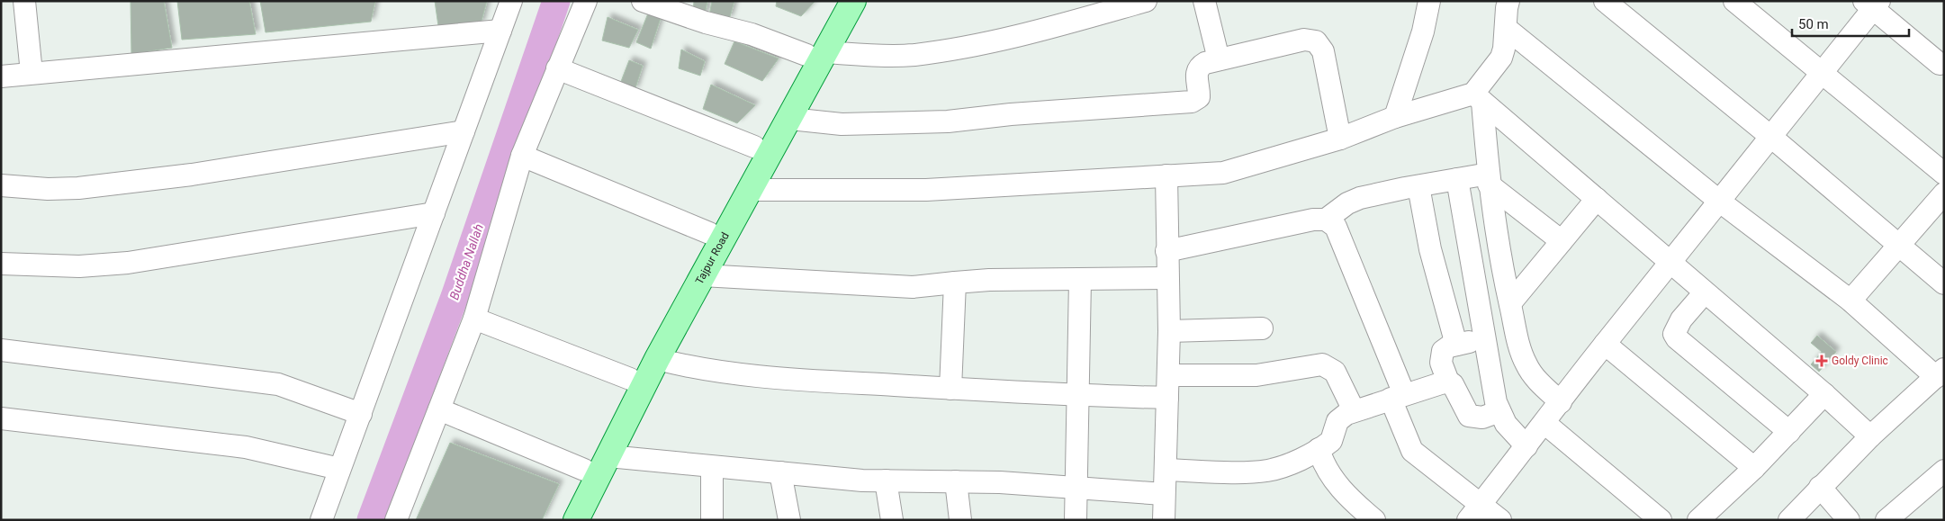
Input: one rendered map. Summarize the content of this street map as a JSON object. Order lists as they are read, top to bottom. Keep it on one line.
{"streets":{"main road":["Tajpur Road"]},"water":["Buddha Nallah"],"places":{"health":["Goldy Clinic"]},"scale_bar":"50 m"}
